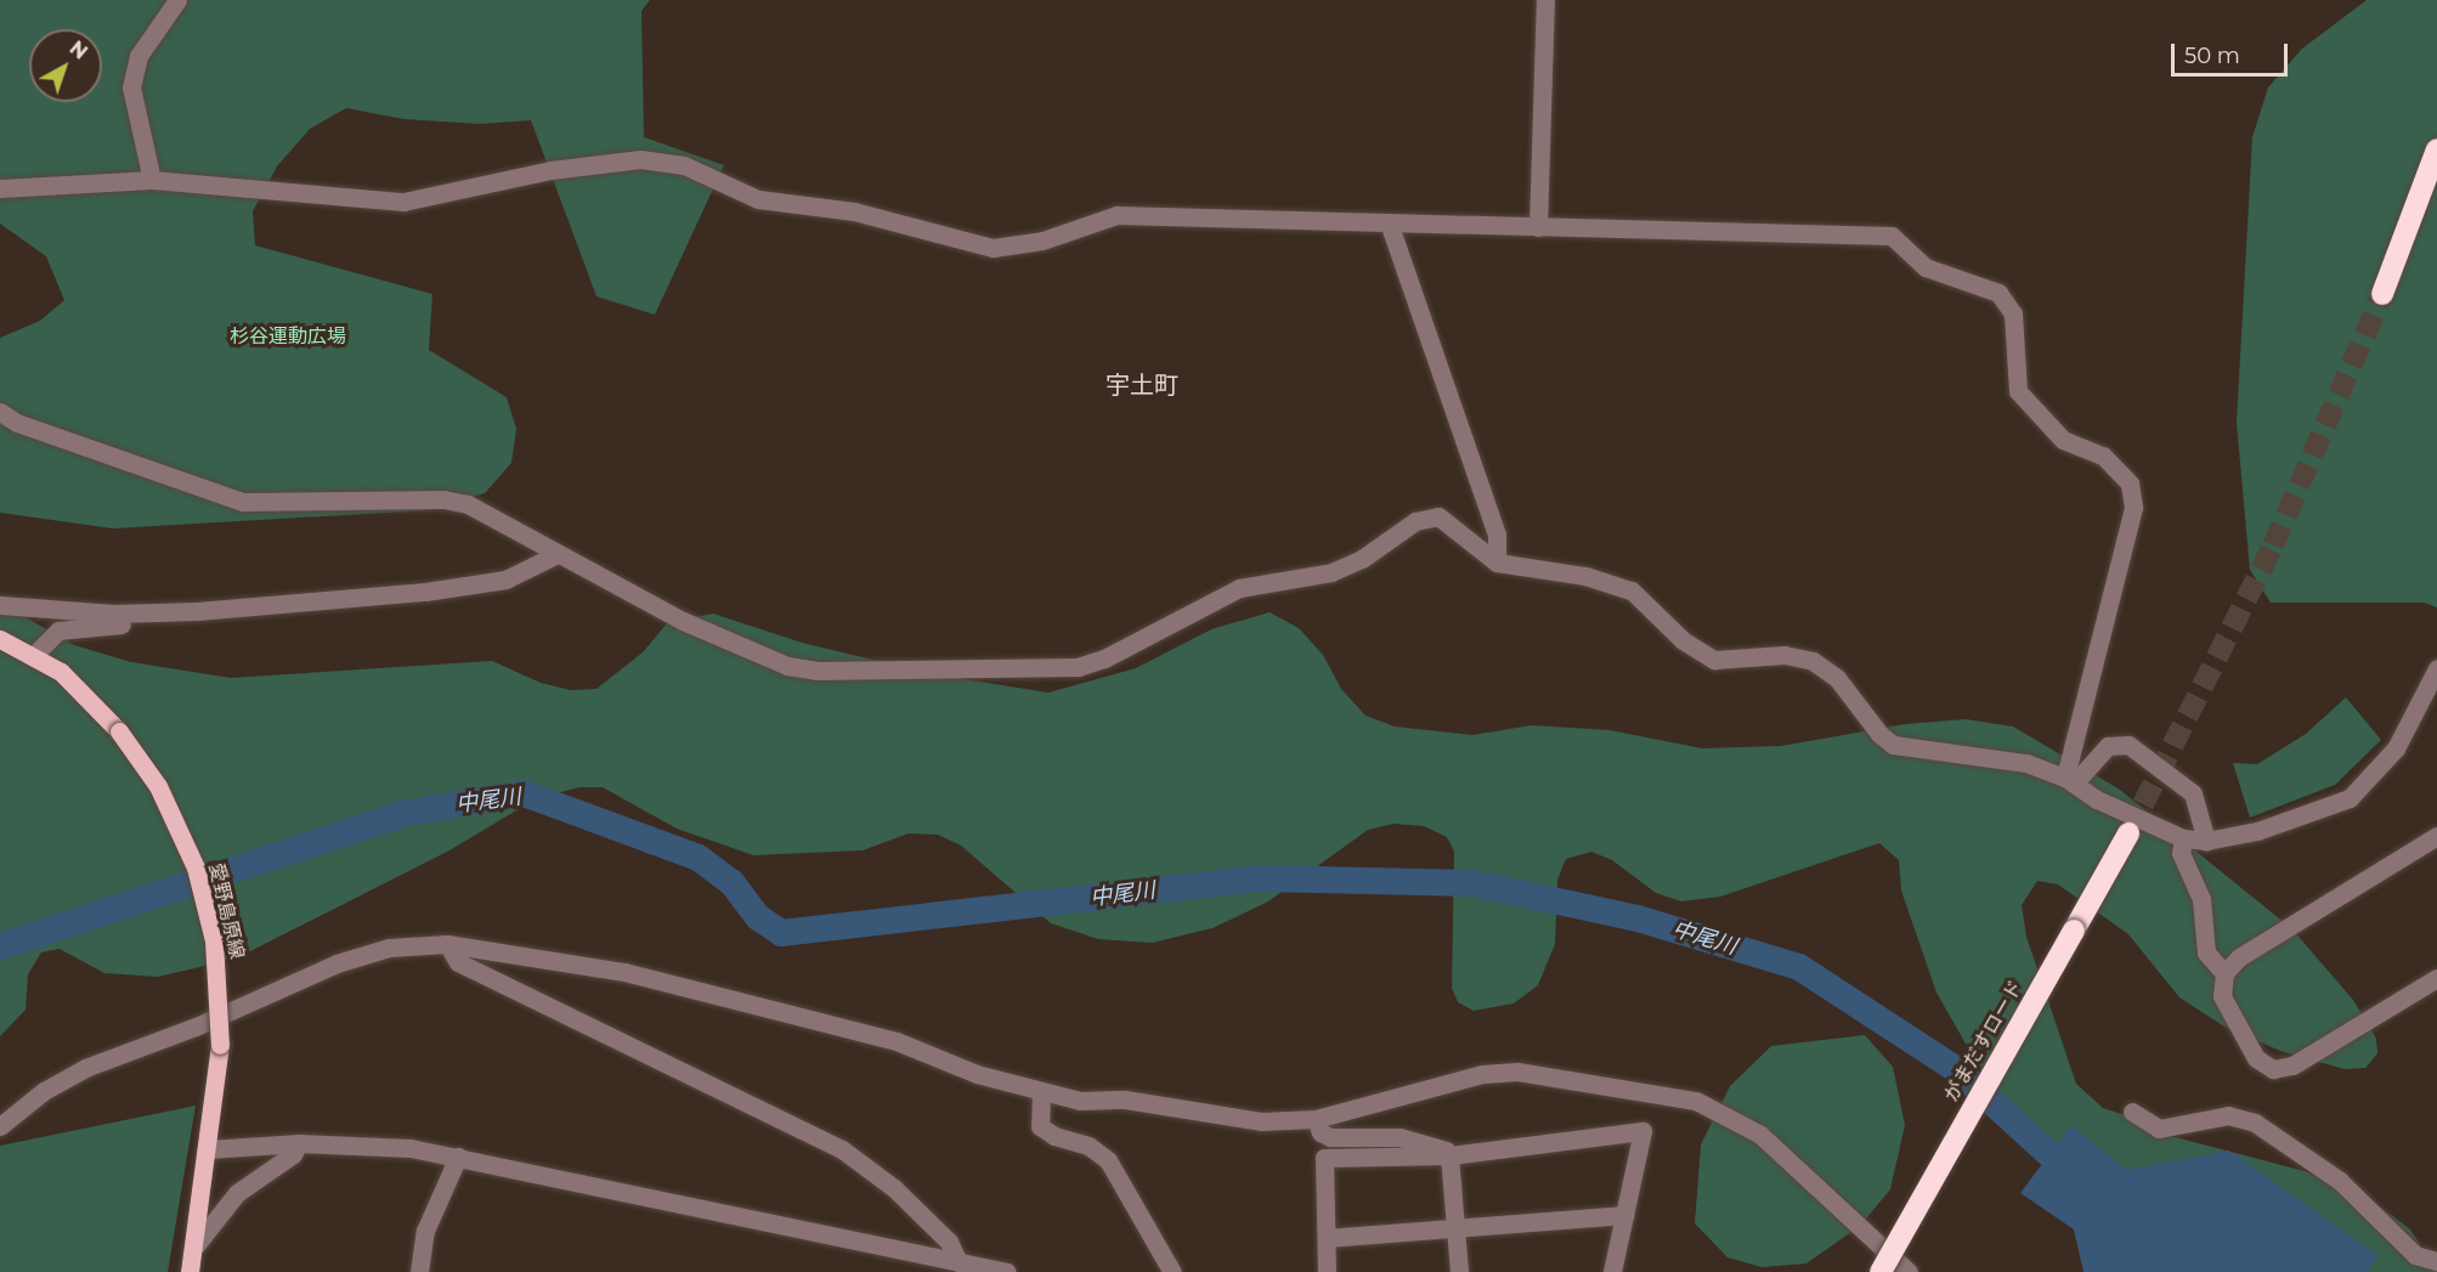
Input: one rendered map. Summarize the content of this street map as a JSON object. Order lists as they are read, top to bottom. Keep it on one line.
{"streets":{"highway":["がまだすロード"],"main road":["愛野島原線"]},"districts":["宇土町"],"water":["中尾川"],"parks":["杉谷運動広場"],"scale_bar":"50 m","north":"top right"}
